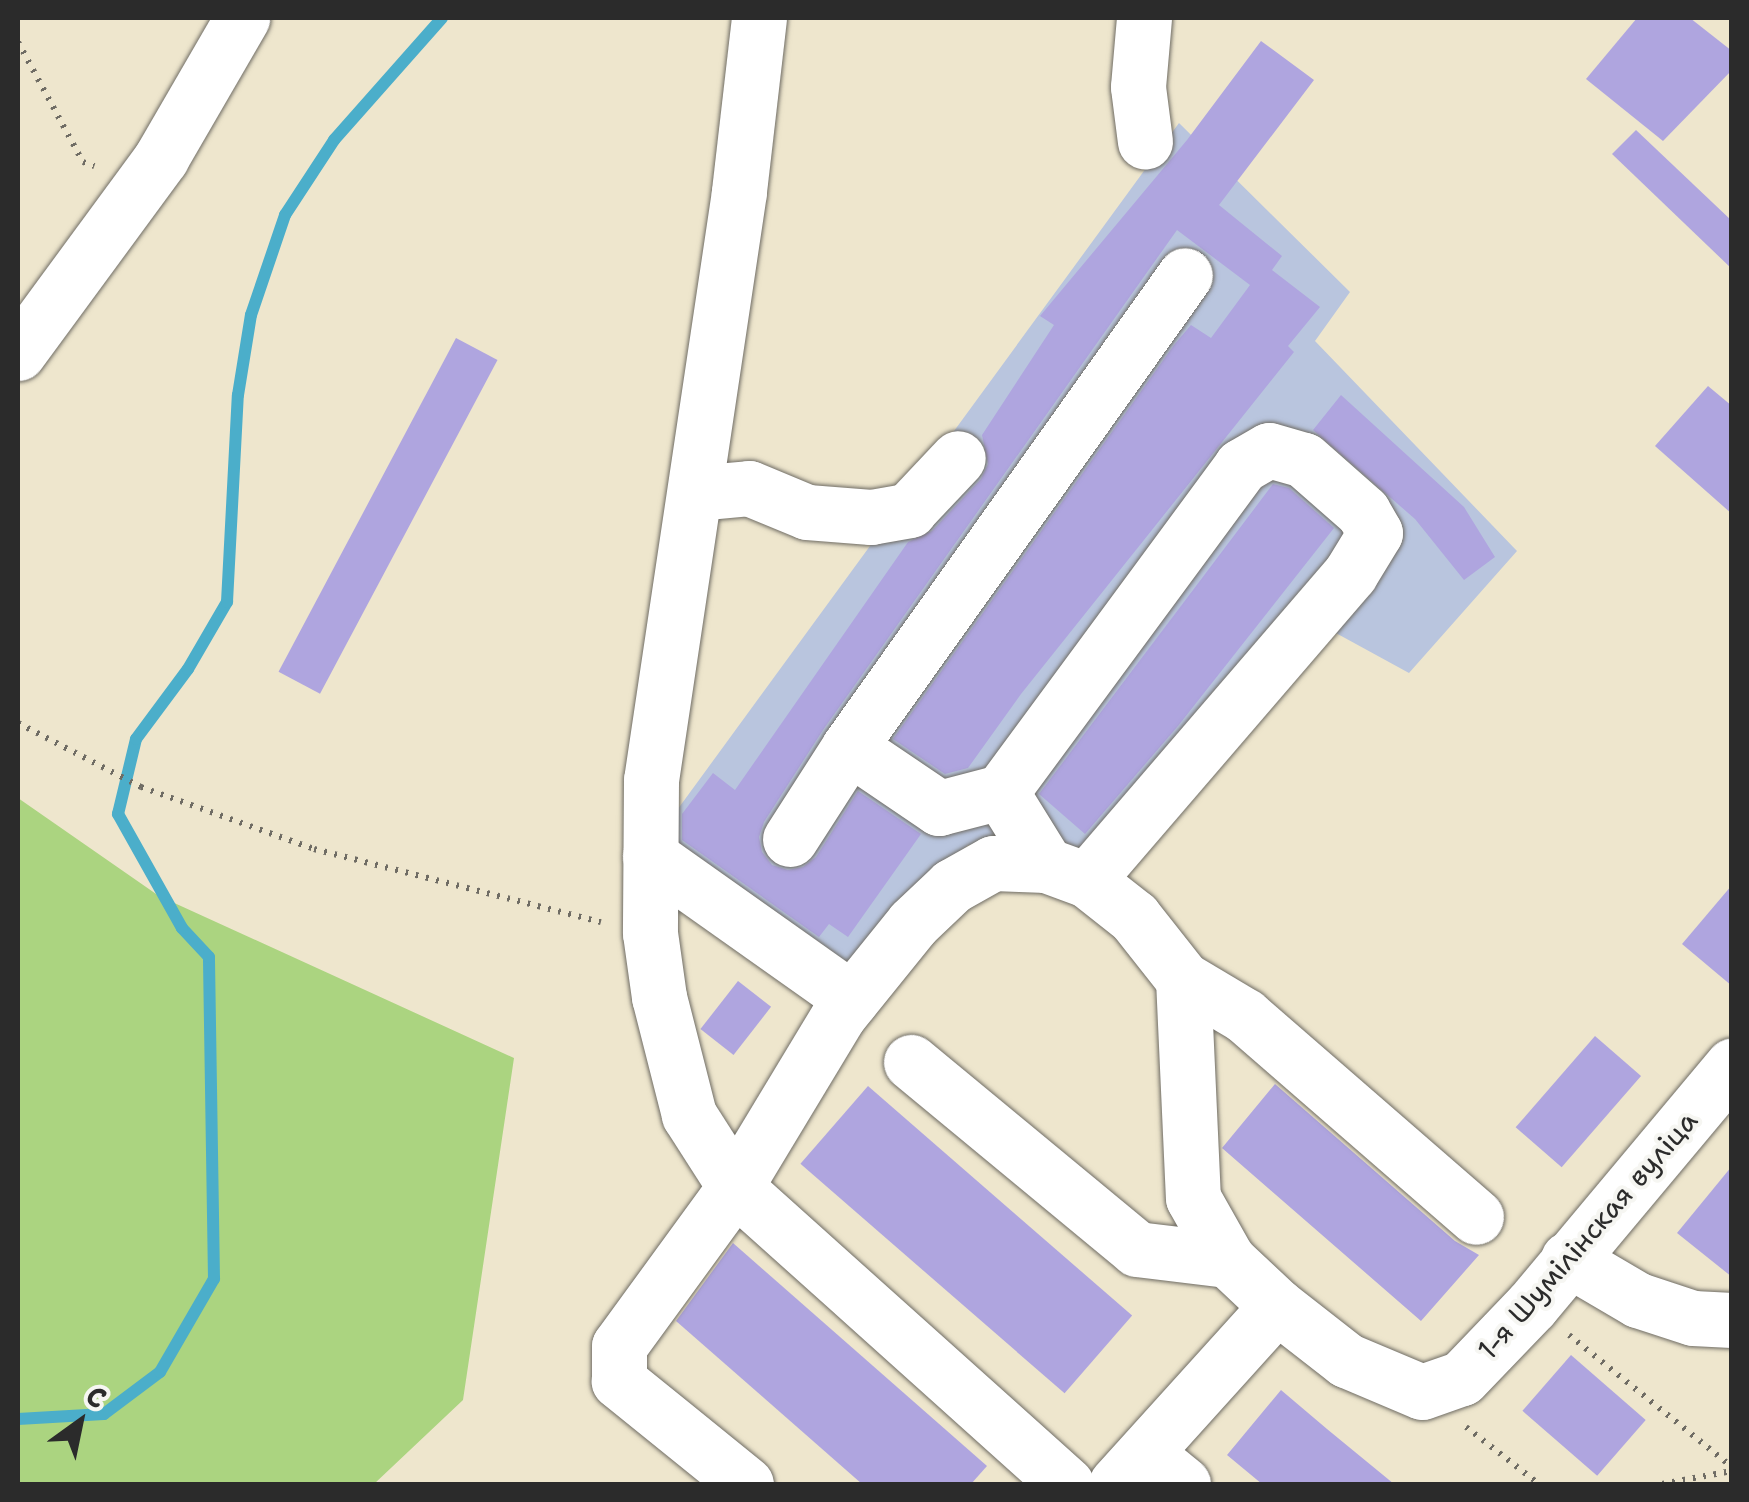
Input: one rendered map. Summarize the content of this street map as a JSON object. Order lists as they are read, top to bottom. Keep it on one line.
{"streets":{"street":["1-я Шумілінская вуліца"]},"north":"top right"}
